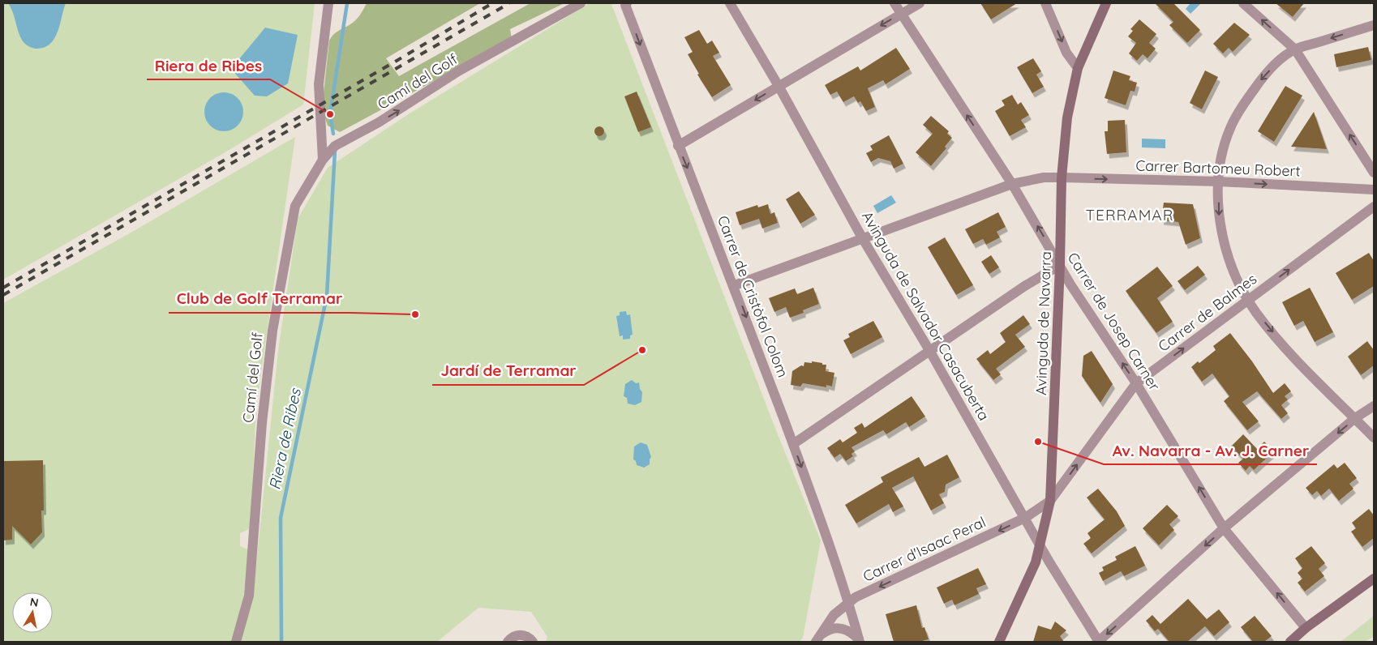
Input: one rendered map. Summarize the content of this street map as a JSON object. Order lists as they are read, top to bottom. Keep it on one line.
{"streets":{"street":["Camí del Golf","Carrer Bartomeu Robert","Carrer de Cristòfol Colom","Carrer de Balmes","Avinguda de Salvador Casacuberta","Carrer de Josep Carner","Avinguda de Navarra","Carrer d'Isaac Peral"]},"crossings":[["Carrer Bartomeu Robert","Carrer de Cristòfol Colom"],["Carrer Bartomeu Robert","Avinguda de Salvador Casacuberta"],["Carrer Bartomeu Robert","Carrer de Josep Carner"],["Carrer Bartomeu Robert","Avinguda de Navarra"],["Carrer de Cristòfol Colom","Carrer d'Isaac Peral"],["Carrer de Balmes","Carrer de Josep Carner"],["Carrer de Balmes","Avinguda de Navarra"],["Carrer de Balmes","Carrer d'Isaac Peral"],["Avinguda de Salvador Casacuberta","Avinguda de Navarra"],["Avinguda de Salvador Casacuberta","Carrer d'Isaac Peral"],["Carrer de Josep Carner","Avinguda de Navarra"],["Avinguda de Navarra","Carrer d'Isaac Peral"]],"one_way":["Camí del Golf","Carrer Bartomeu Robert","Carrer de Cristòfol Colom","Carrer de Balmes","Carrer de Josep Carner","Carrer d'Isaac Peral"],"districts":["TERRAMAR"],"water":["Riera de Ribes"],"places":["Riera de Ribes","Club de Golf Terramar","Jardí de Terramar","Av. Navarra - Av. J. Carner"],"north":"top"}
